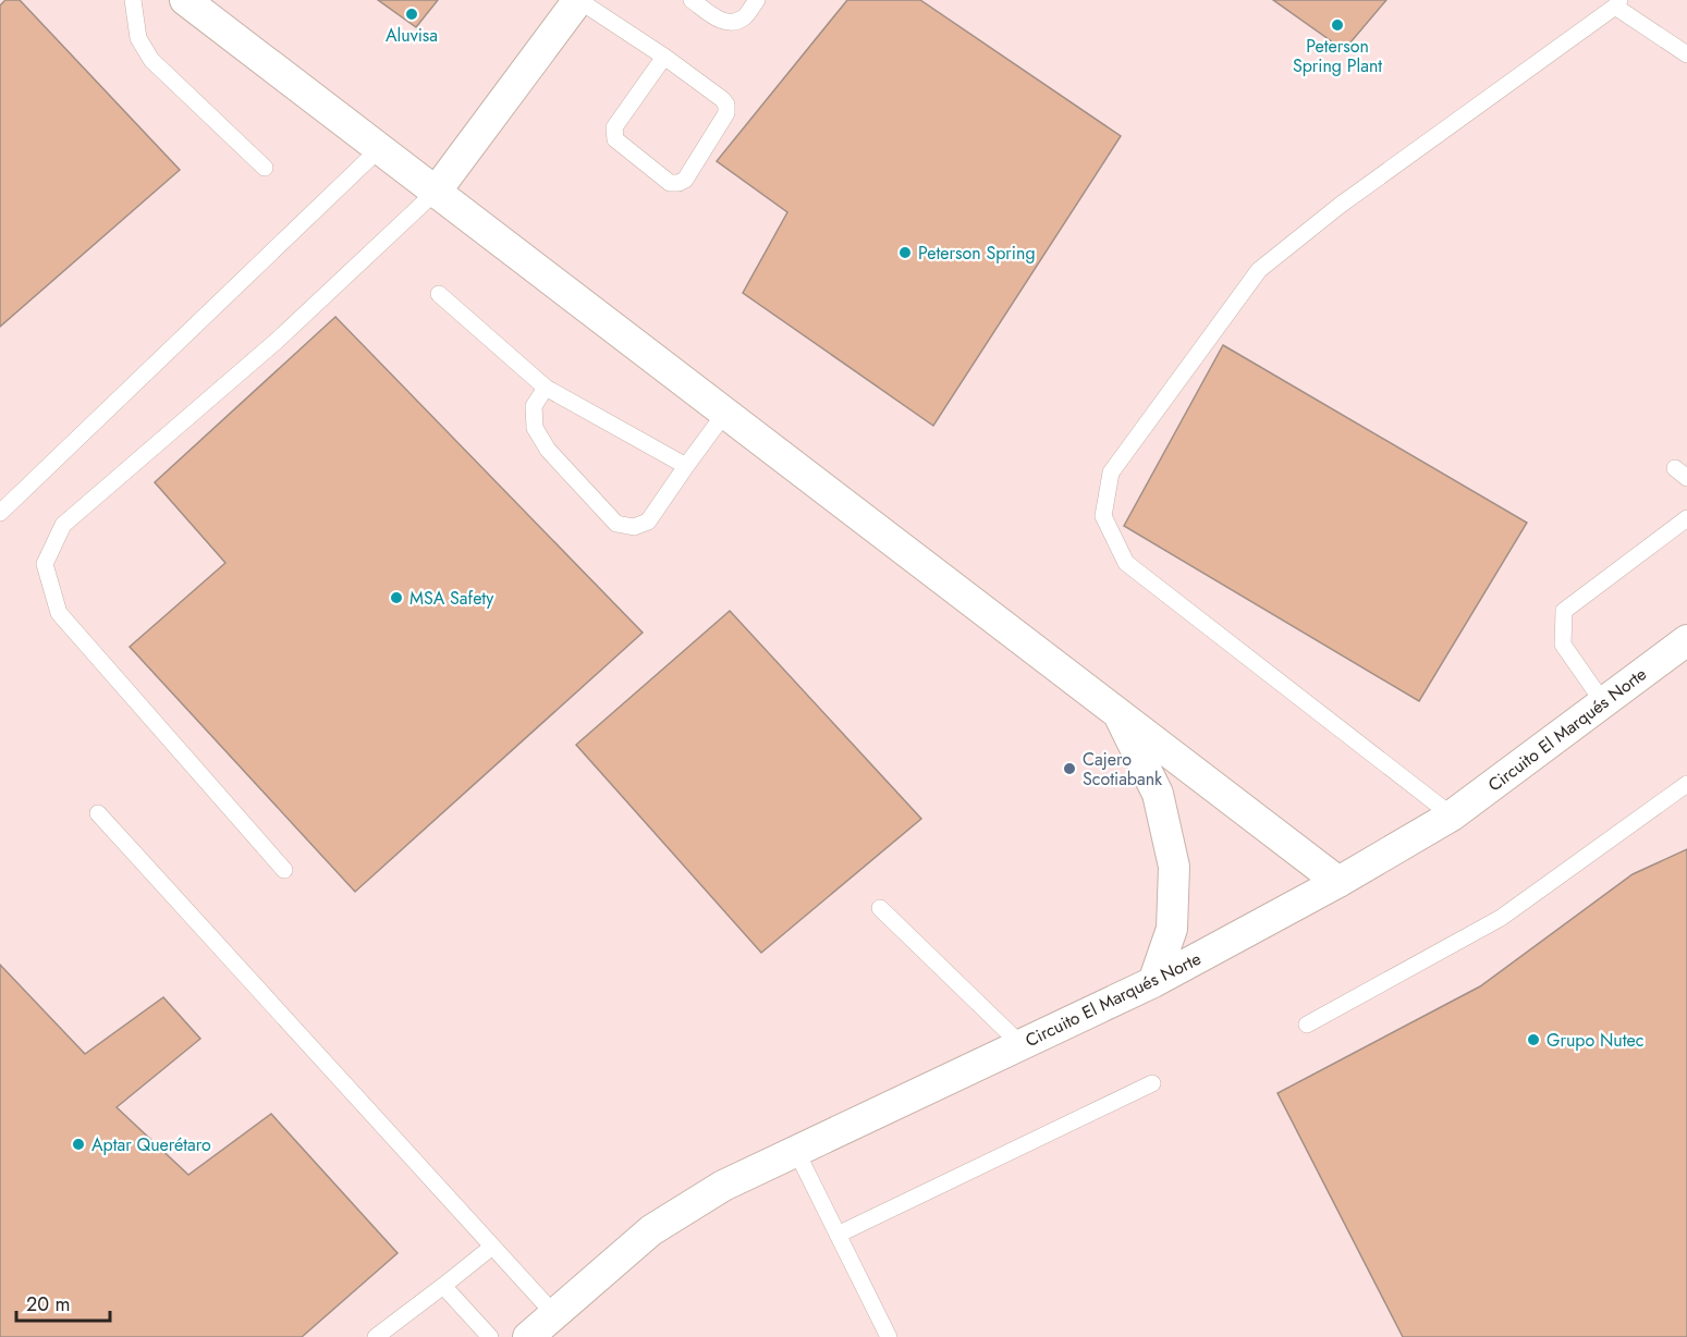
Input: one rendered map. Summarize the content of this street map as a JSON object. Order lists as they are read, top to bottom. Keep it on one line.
{"streets":{"street":["Circuito El Marqués Norte"]},"places":["Aluvisa","Peterson Spring Plant","Peterson Spring","MSA Safety","Cajero Scotiabank","Grupo Nutec","Aptar Querétaro"],"scale_bar":"20 m"}
